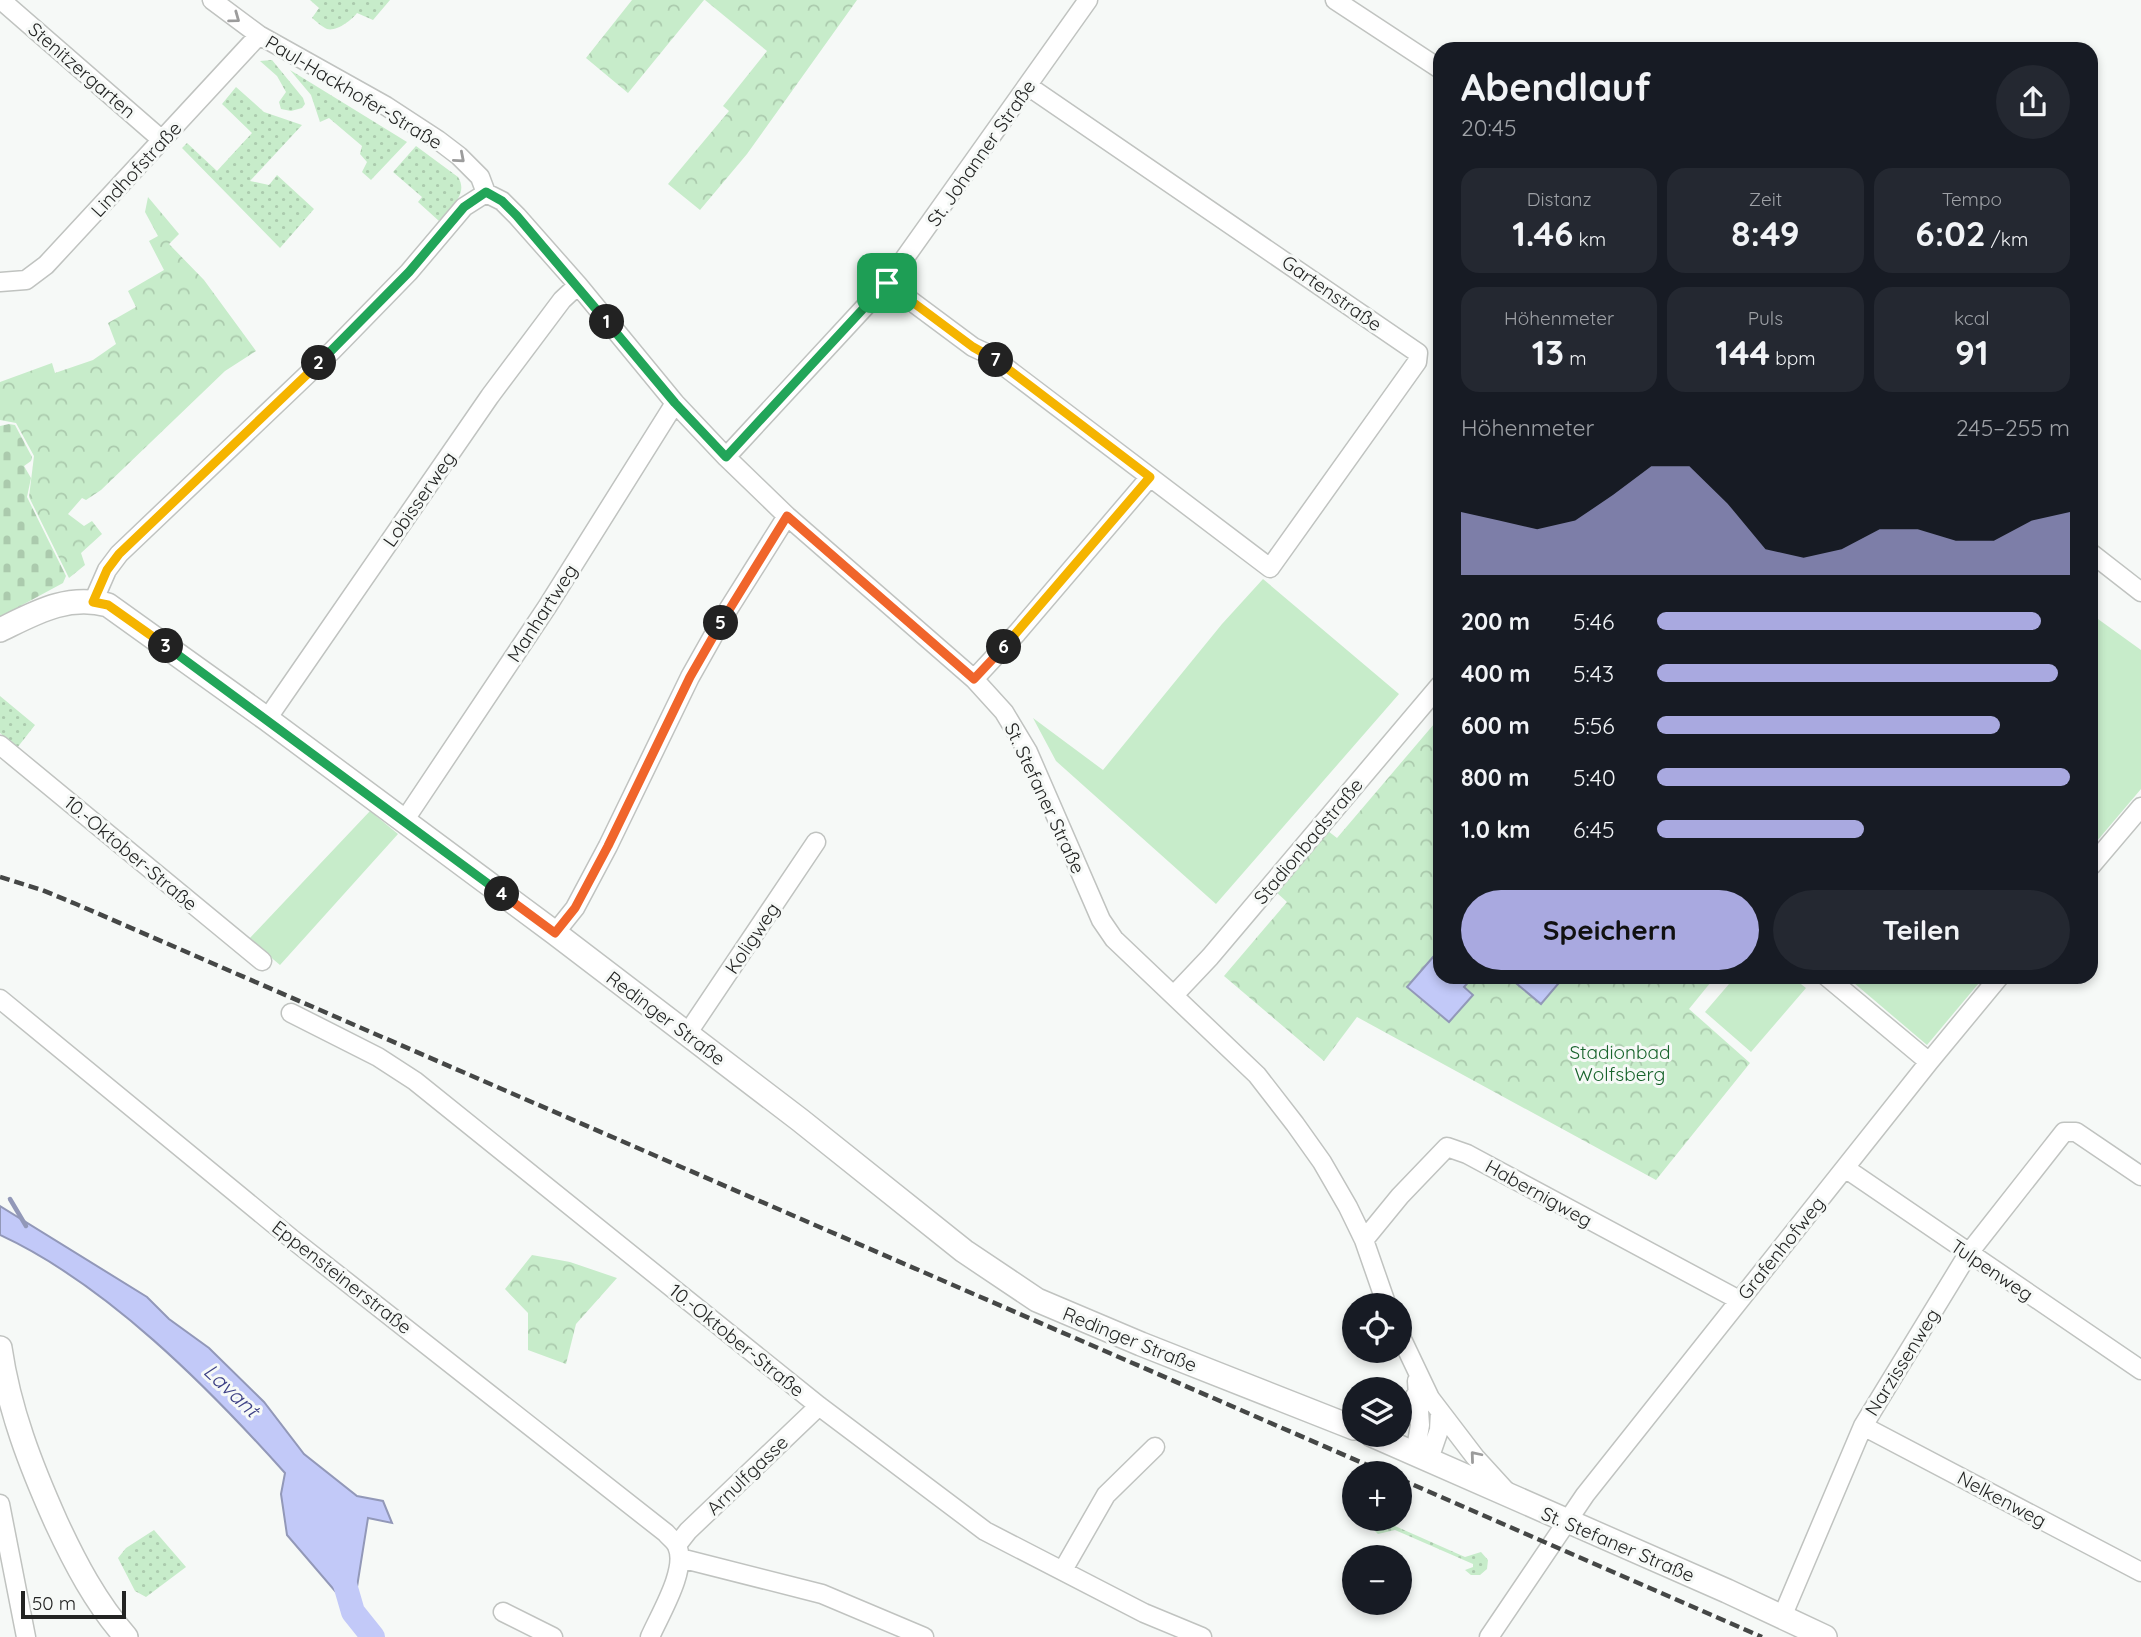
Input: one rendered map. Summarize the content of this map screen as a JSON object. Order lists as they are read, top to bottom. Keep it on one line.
{"streets":{"main road":["St. Stefaner Straße","Redinger Straße"],"street":["Stenitzergarten","Paul-Hackhofer-Straße","St. Johanner Straße","Lindhofstraße","Gartenstraße","Lobisserweg","Manhartweg","Stadionbadstraße","10.-Oktober-Straße","Koligweg","Habernigweg","Grafenhofweg","Tulpenweg","Eppensteinerstraße","Narzissenweg","Arnulfgasse","Nelkenweg"]},"crossings":[["Stenitzergarten","Lindhofstraße"],["Paul-Hackhofer-Straße","Lindhofstraße"],["Paul-Hackhofer-Straße","St. Stefaner Straße"],["St. Johanner Straße","Gartenstraße"],["St. Johanner Straße","St. Stefaner Straße"],["Lobisserweg","St. Stefaner Straße"],["Lobisserweg","Redinger Straße"],["Manhartweg","St. Stefaner Straße"],["Manhartweg","Redinger Straße"],["St. Stefaner Straße","Stadionbadstraße"],["St. Stefaner Straße","Habernigweg"],["St. Stefaner Straße","Grafenhofweg"],["St. Stefaner Straße","Narzissenweg"],["10.-Oktober-Straße","Arnulfgasse"],["Koligweg","Redinger Straße"],["Habernigweg","Grafenhofweg"],["Grafenhofweg","Tulpenweg"],["Tulpenweg","Narzissenweg"],["Eppensteinerstraße","Arnulfgasse"],["Narzissenweg","Nelkenweg"]],"one_way":["Paul-Hackhofer-Straße"],"water":["Lavant"],"parks":["Stadionbad Wolfsberg"],"scale_bar":"50 m","page":{"heading":["Abendlauf","20:45"],"stats":[["Distanz","1.46 km"],["Zeit","8:49"],["Tempo","6:02 /km"],["Höhenmeter","13 m"],["Puls","144 bpm"],["kcal","91"]],"pins":["1","7","2","5","3","6","4"],"chart":["Höhenmeter","245–255 m"],"list":[{"name":"200 m","note":"5:46"},{"name":"400 m","note":"5:43"},{"name":"600 m","note":"5:56"},{"name":"800 m","note":"5:40"},{"name":"1.0 km","note":"6:45"}],"buttons":["Speichern","Teilen"],"map_buttons":["+","−"],"scale":"50 m"}}
